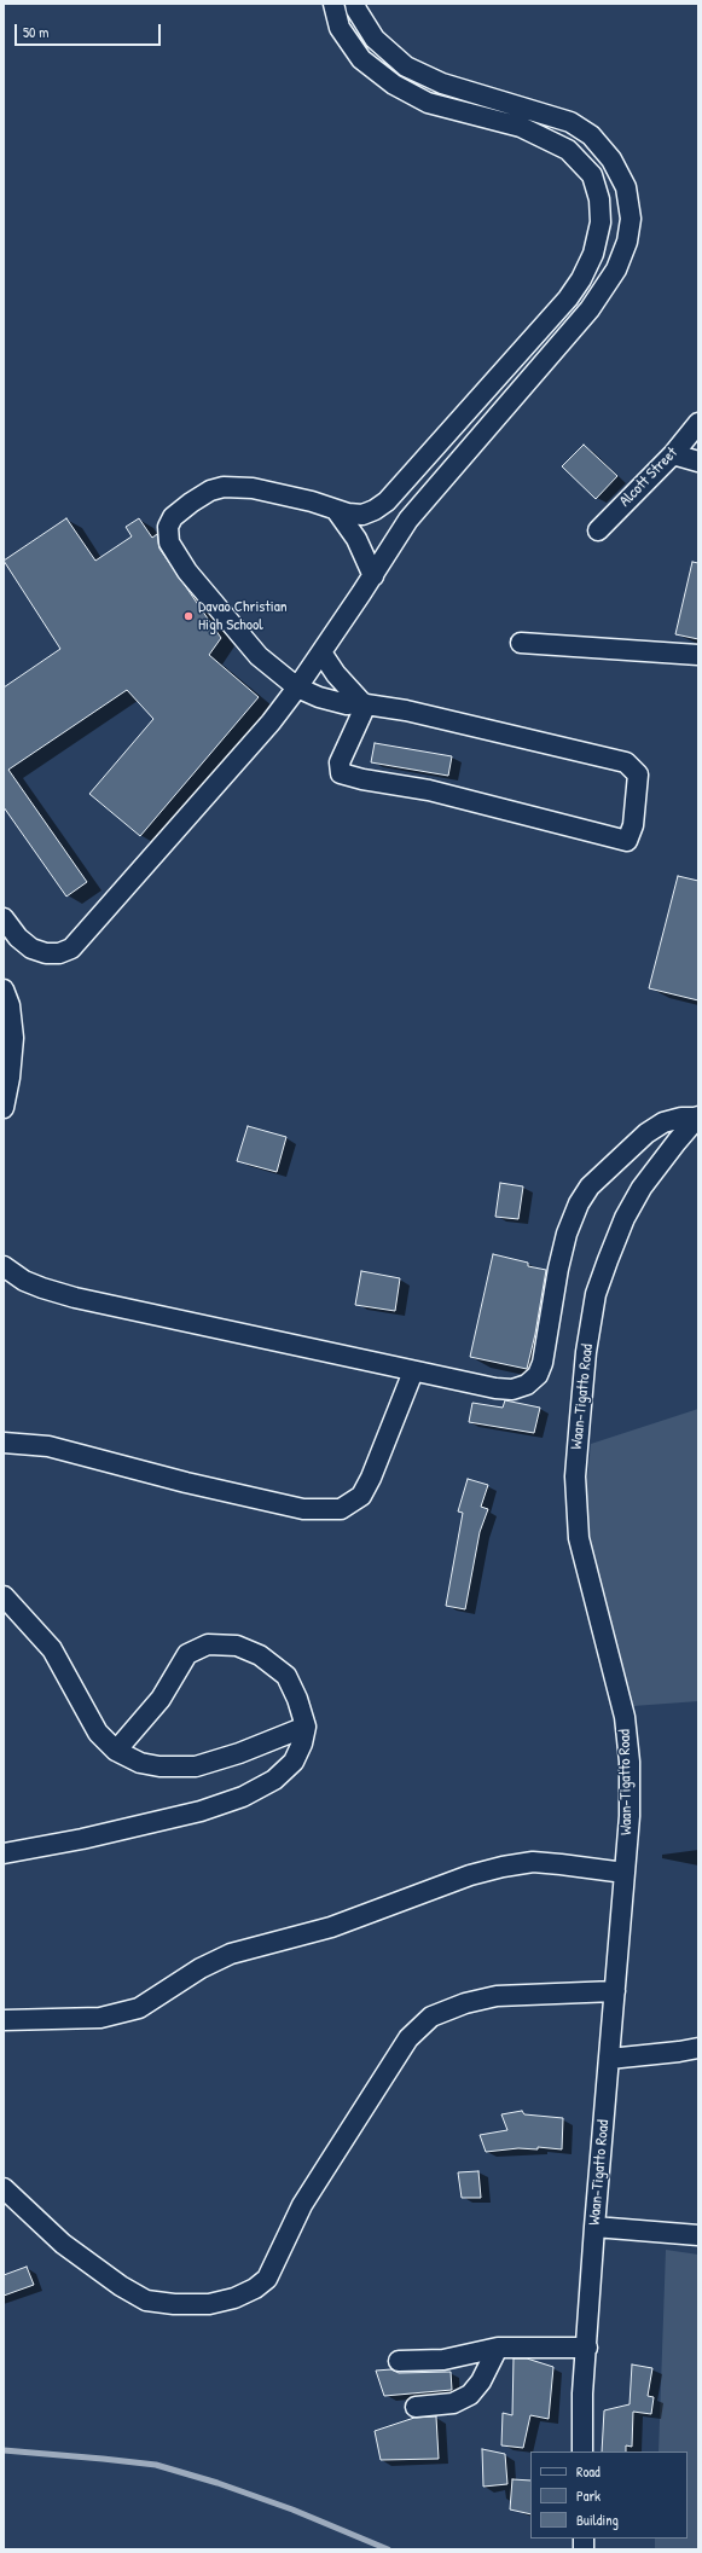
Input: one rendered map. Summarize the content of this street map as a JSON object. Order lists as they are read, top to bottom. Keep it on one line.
{"streets":{"street":["Alcott Street","Waan-Tigatto Road"]},"places":["Davao Christian High School"],"legend":["Road","Park","Building"],"scale_bar":"50 m"}
